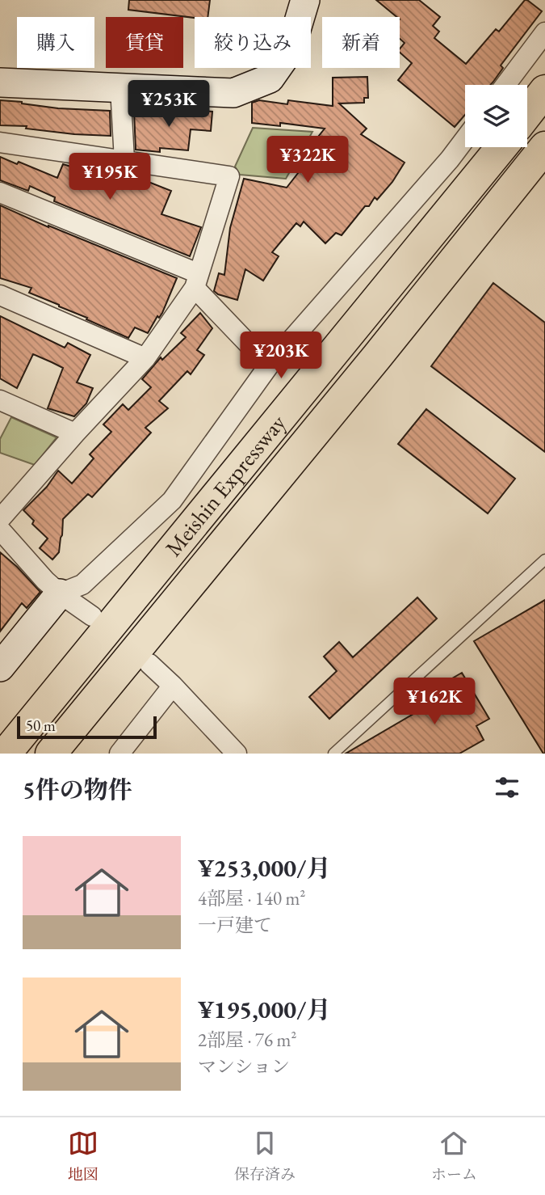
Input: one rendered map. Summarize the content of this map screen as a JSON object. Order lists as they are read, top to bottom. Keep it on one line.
{"streets":{"highway":["Meishin Expressway"]},"scale_bar":"50 m","page":{"chip":["購入","賃貸","絞り込み","新着"],"price":["¥253K","¥322K","¥195K","¥203K","¥162K"],"scale":"50 m","heading":"5件の物件","list":[{"name":"¥253,000/月","note":"4部屋 · 140 m² · 一戸建て"},{"name":"¥195,000/月","note":"2部屋 · 76 m² · マンション"}],"tabs":["地図","保存済み","ホーム"]}}
